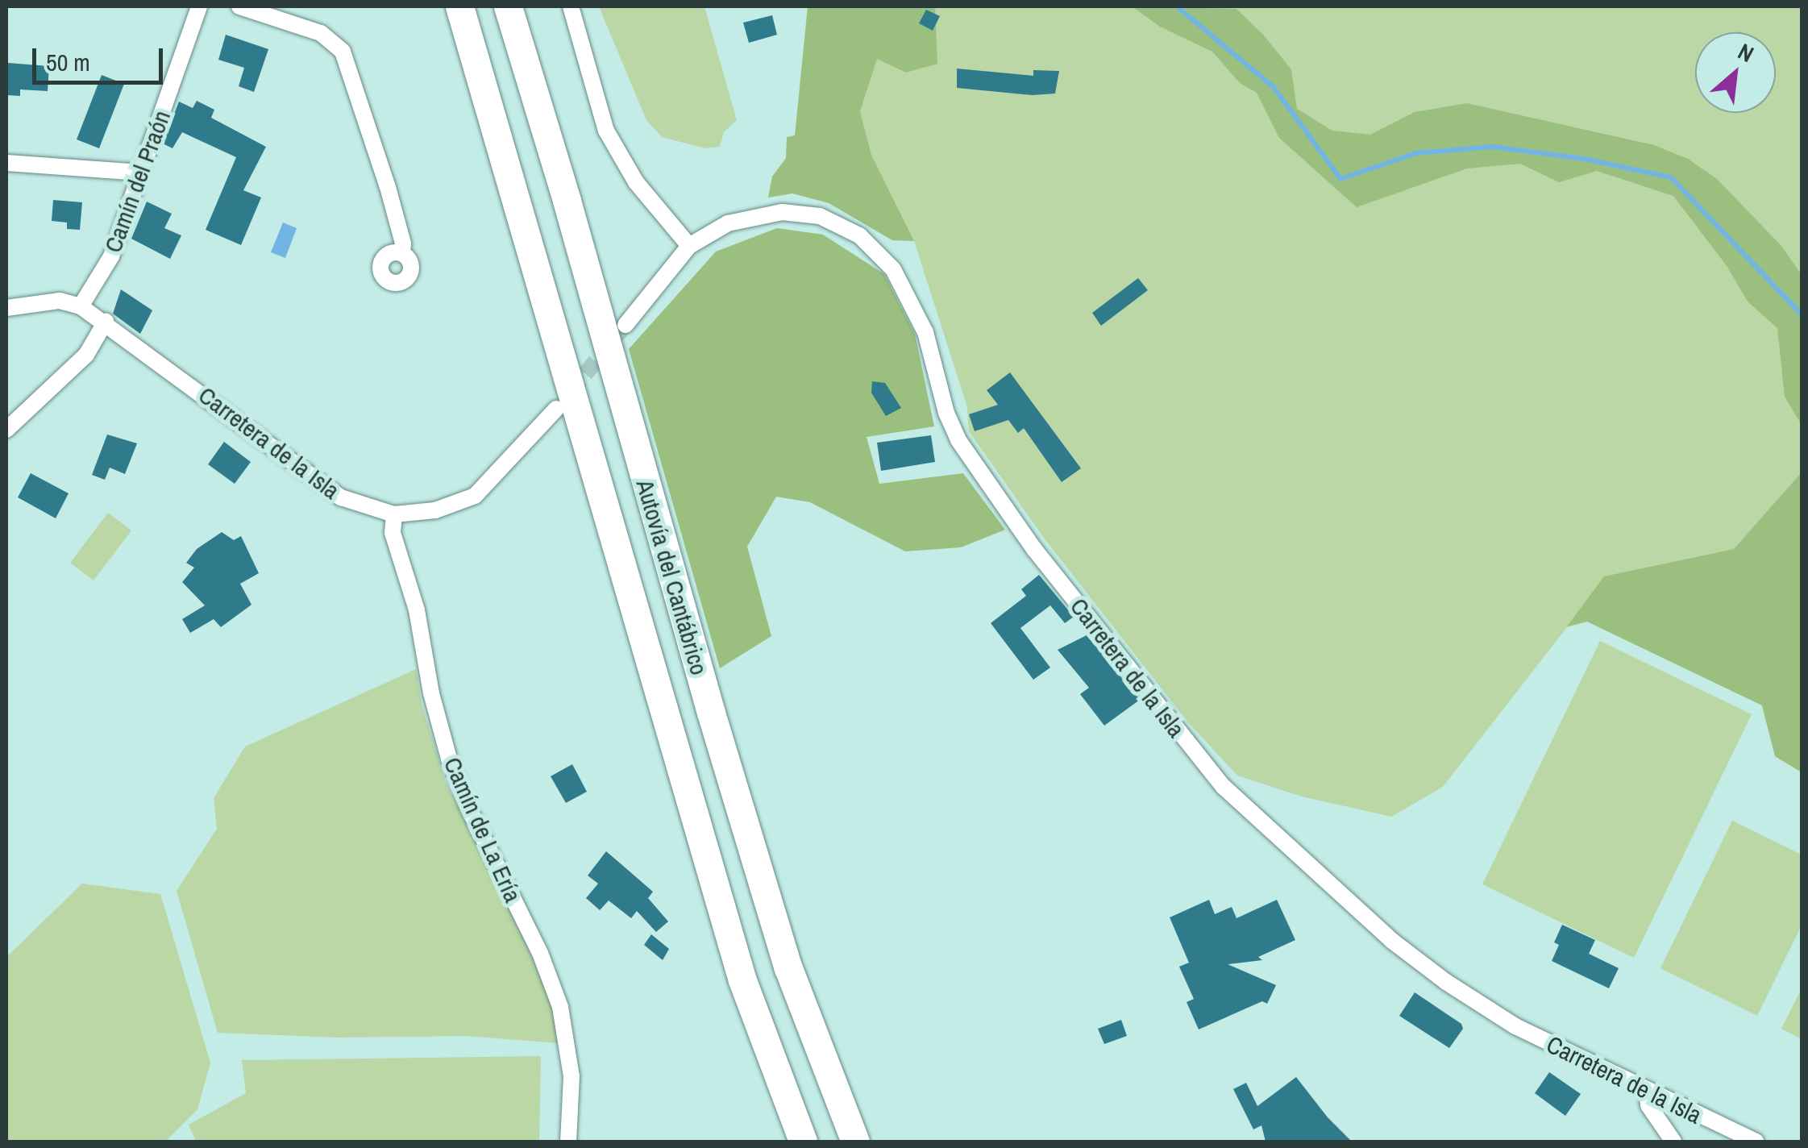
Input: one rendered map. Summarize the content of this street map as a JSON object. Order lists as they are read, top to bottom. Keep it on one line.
{"streets":{"highway":["Autovía del Cantábrico"],"street":["Camín del Praón","Carretera de la Isla","Camín de La Ería"]},"crossings":[["Camín del Praón","Carretera de la Isla"],["Carretera de la Isla","Camín de La Ería"]],"scale_bar":"50 m","north":"top right"}
